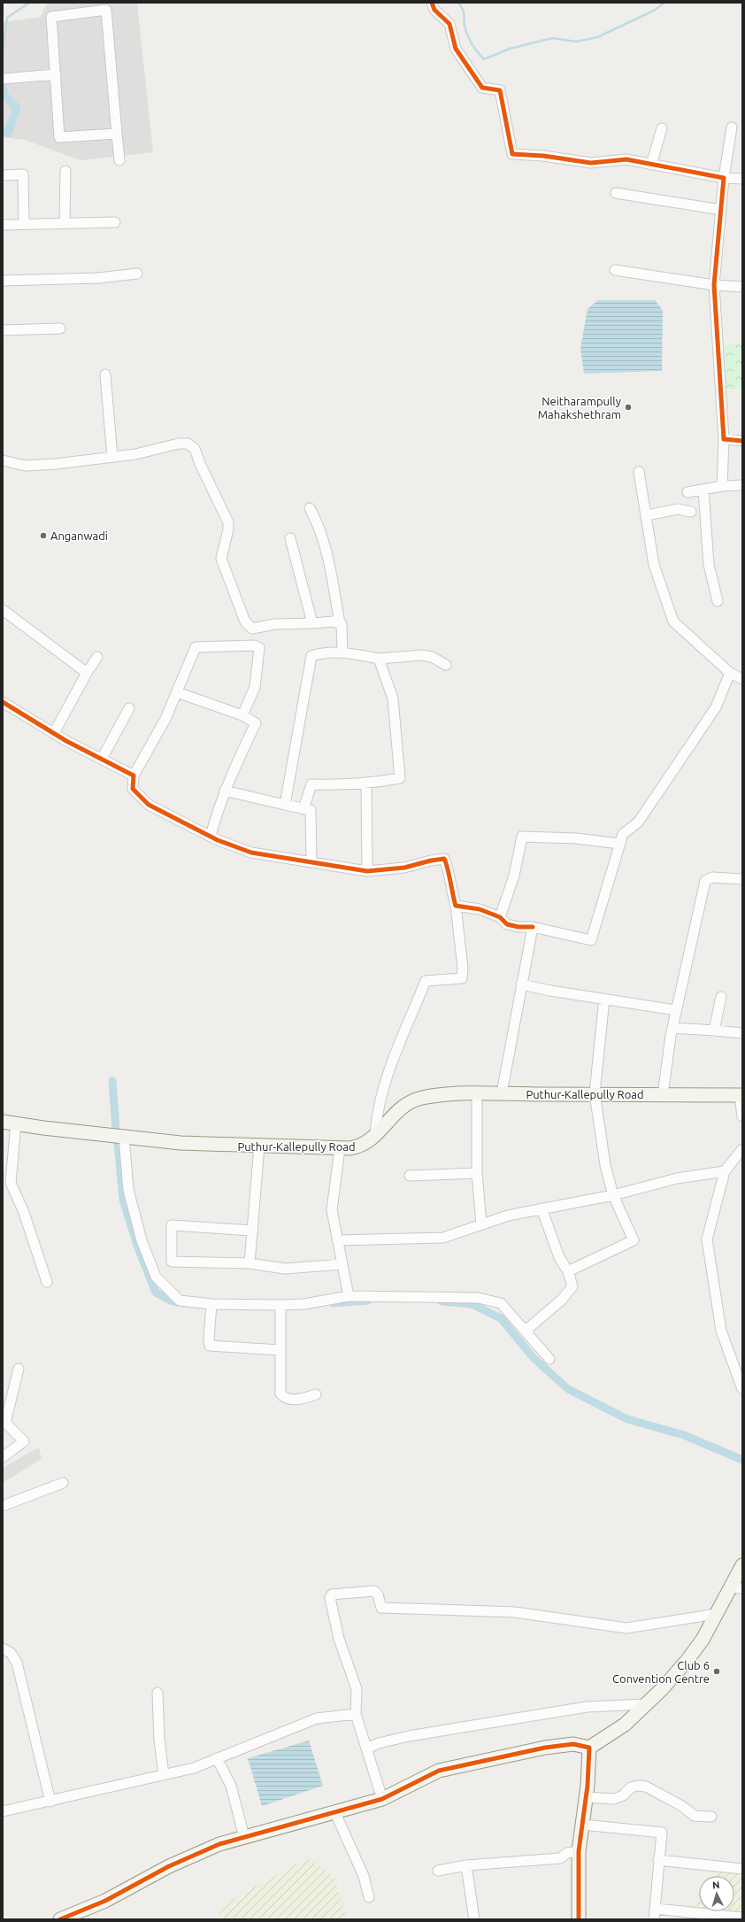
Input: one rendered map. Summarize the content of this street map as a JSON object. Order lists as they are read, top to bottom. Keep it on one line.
{"streets":{"main road":["Puthur-Kallepully Road"]},"places":["Neitharampully Mahakshethram","Anganwadi","Club 6 Convention Centre"],"north":"top"}
